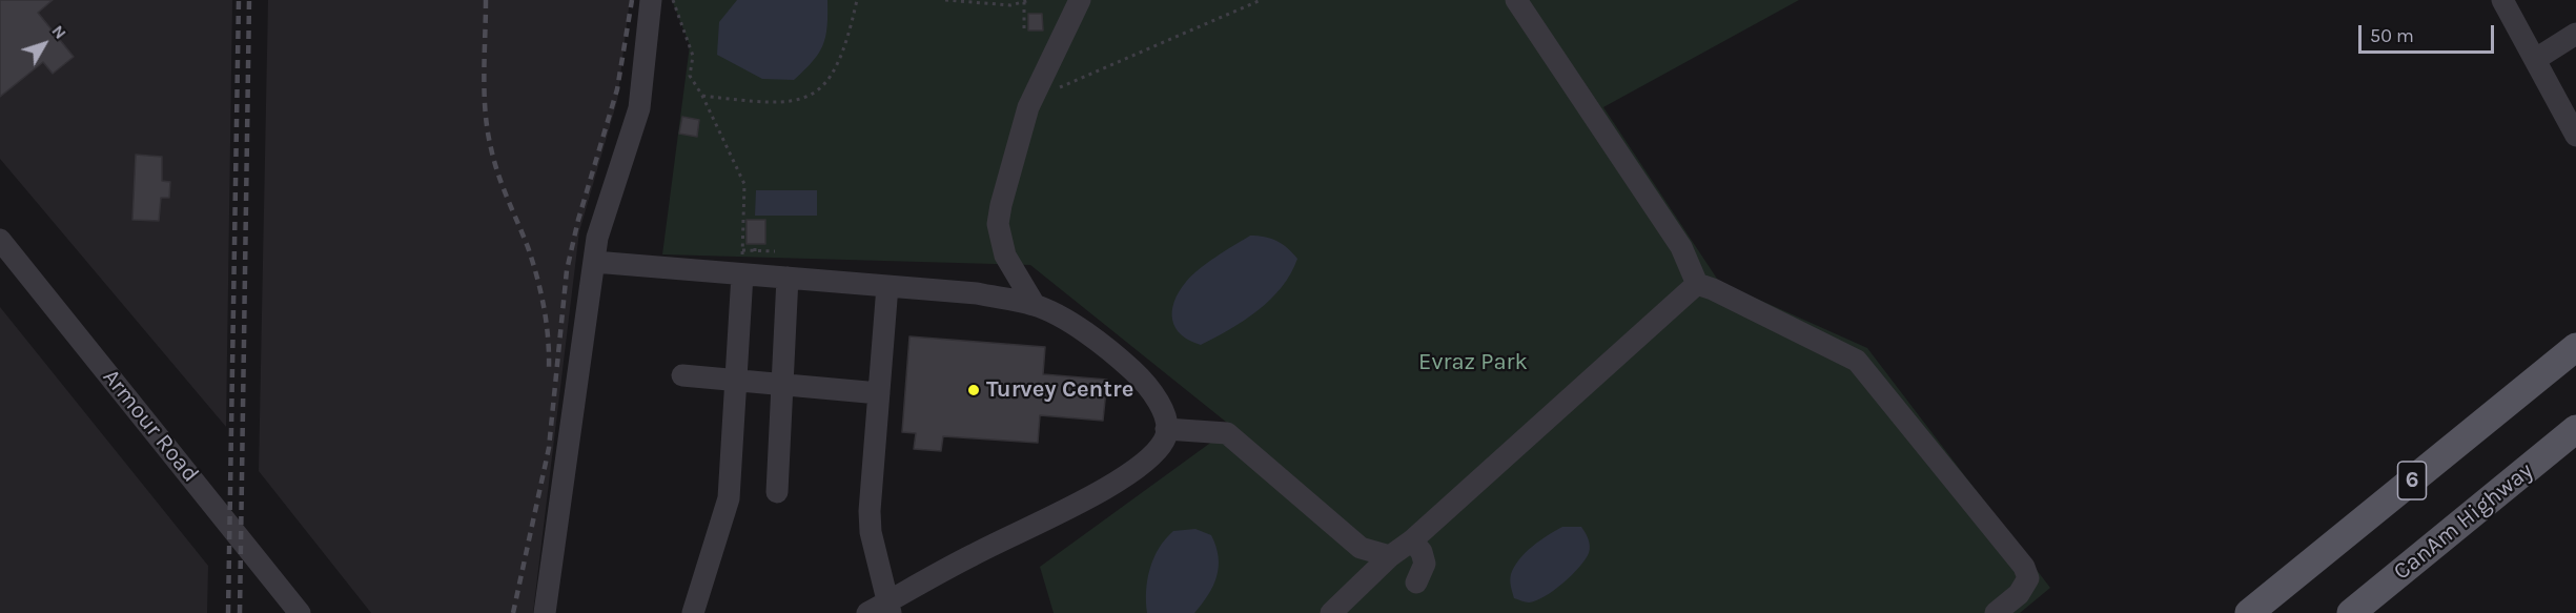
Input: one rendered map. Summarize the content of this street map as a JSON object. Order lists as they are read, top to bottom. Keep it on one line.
{"streets":{"main road":["6","CanAm Highway"],"street":["Armour Road"]},"parks":["Evraz Park"],"places":["Turvey Centre"],"scale_bar":"50 m","north":"top right"}
